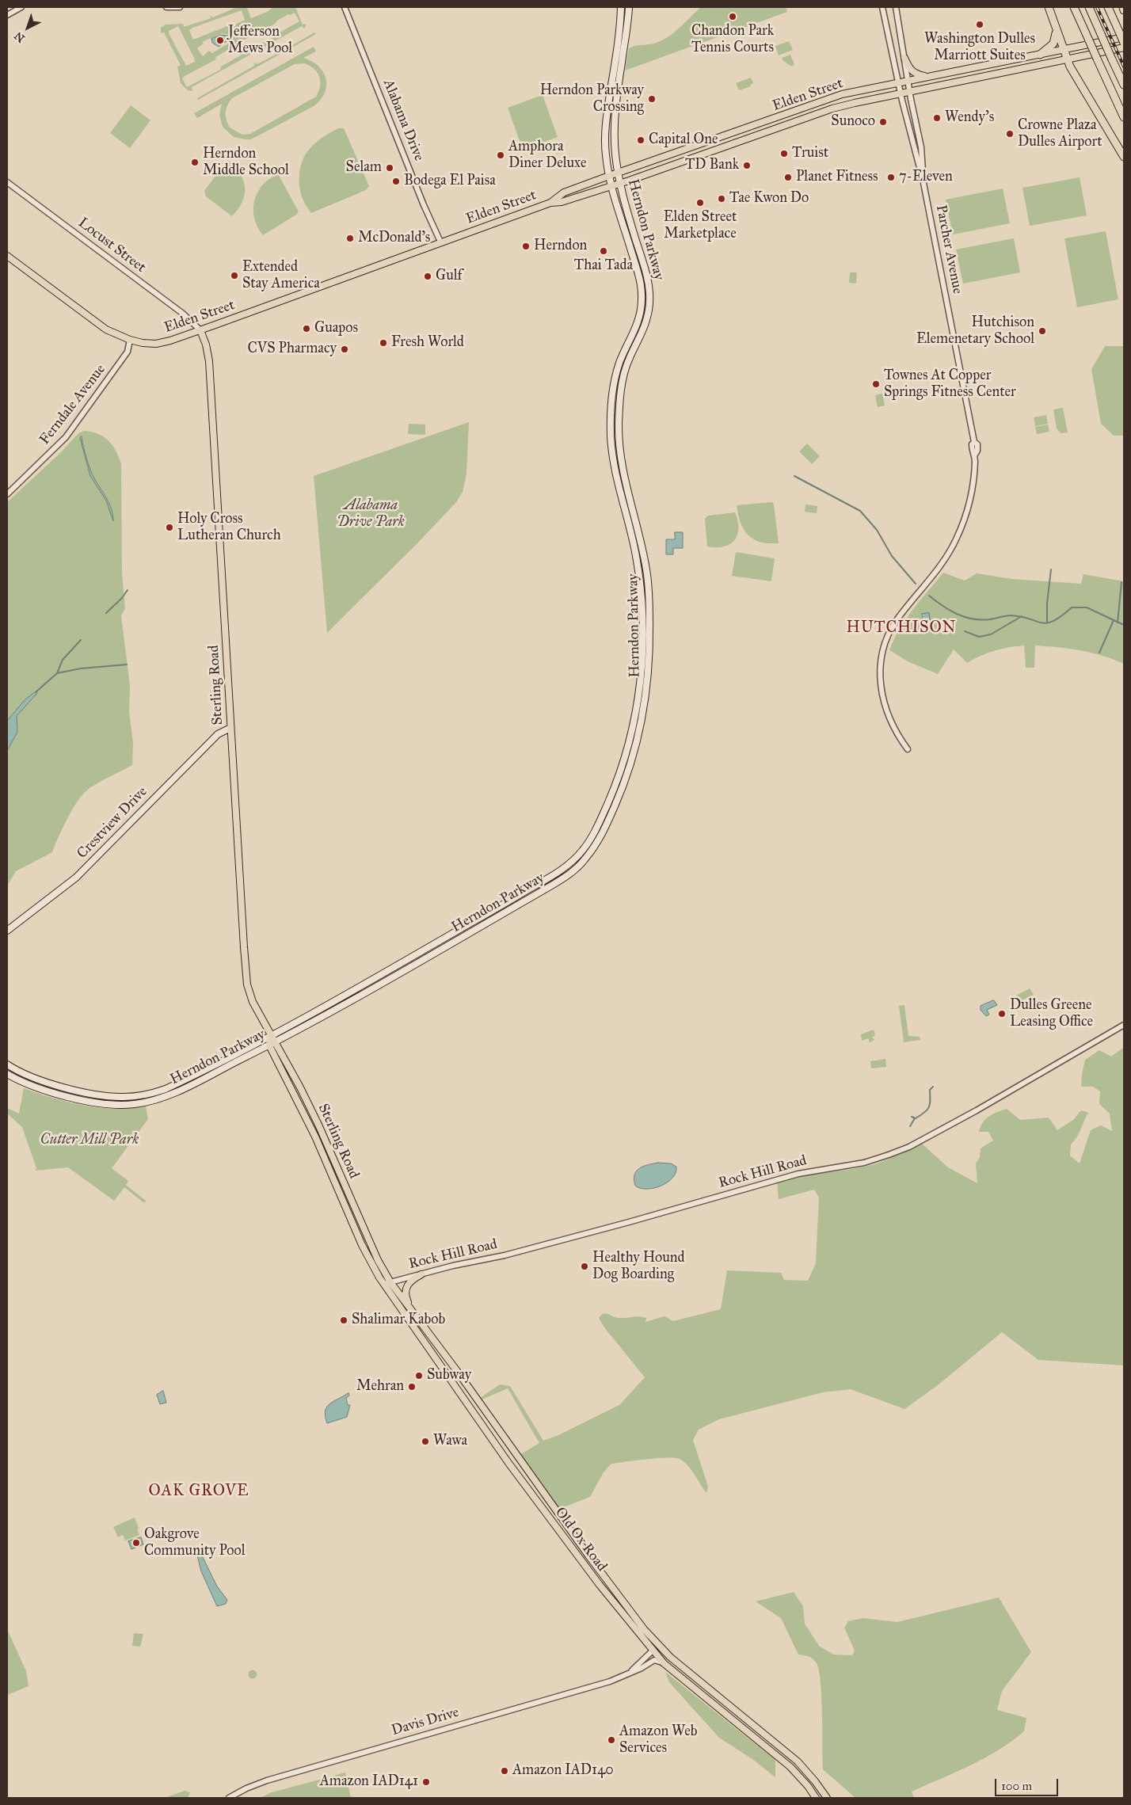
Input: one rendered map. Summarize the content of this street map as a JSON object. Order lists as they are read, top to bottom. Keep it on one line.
{"streets":{"main road":["Elden Street","Herndon Parkway","Sterling Road","Crestview Drive","Old Ox Road"],"street":["Alabama Drive","Locust Street","Parcher Avenue","Ferndale Avenue","Rock Hill Road","Davis Drive"]},"crossings":[["Elden Street","Alabama Drive"],["Elden Street","Herndon Parkway"],["Elden Street","Locust Street"],["Elden Street","Parcher Avenue"],["Elden Street","Ferndale Avenue"],["Elden Street","Sterling Road"],["Herndon Parkway","Sterling Road"],["Locust Street","Sterling Road"],["Sterling Road","Crestview Drive"],["Sterling Road","Old Ox Road"],["Rock Hill Road","Old Ox Road"],["Old Ox Road","Davis Drive"]],"districts":["HUTCHISON","OAK GROVE"],"parks":["Alabama Drive Park","Cutter Mill Park"],"places":["Chandon Park Tennis Courts","Washington Dulles Marriott Suites","Jefferson Mews Pool","Herndon Parkway Crossing","Wendy's","Sunoco","Crowne Plaza Dulles Airport","Capital One","Truist","Amphora Diner Deluxe","Herndon Middle School","TD Bank","Selam","Planet Fitness","7-Eleven","Bodega El Paisa","Tae Kwon Do","Elden Street Marketplace","McDonald's","Herndon","Thai Tada","Extended Stay America","Gulf","Guapos","Hutchison Elemenetary School","Fresh World","CVS Pharmacy","Townes At Copper Springs Fitness Center","Holy Cross Lutheran Church","Dulles Greene Leasing Office","Healthy Hound Dog Boarding","Shalimar Kabob","Subway","Mehran","Wawa","Oakgrove Community Pool","Amazon Web Services","Amazon IAD140","Amazon IAD141"],"scale_bar":"100 m","north":"bottom left"}
